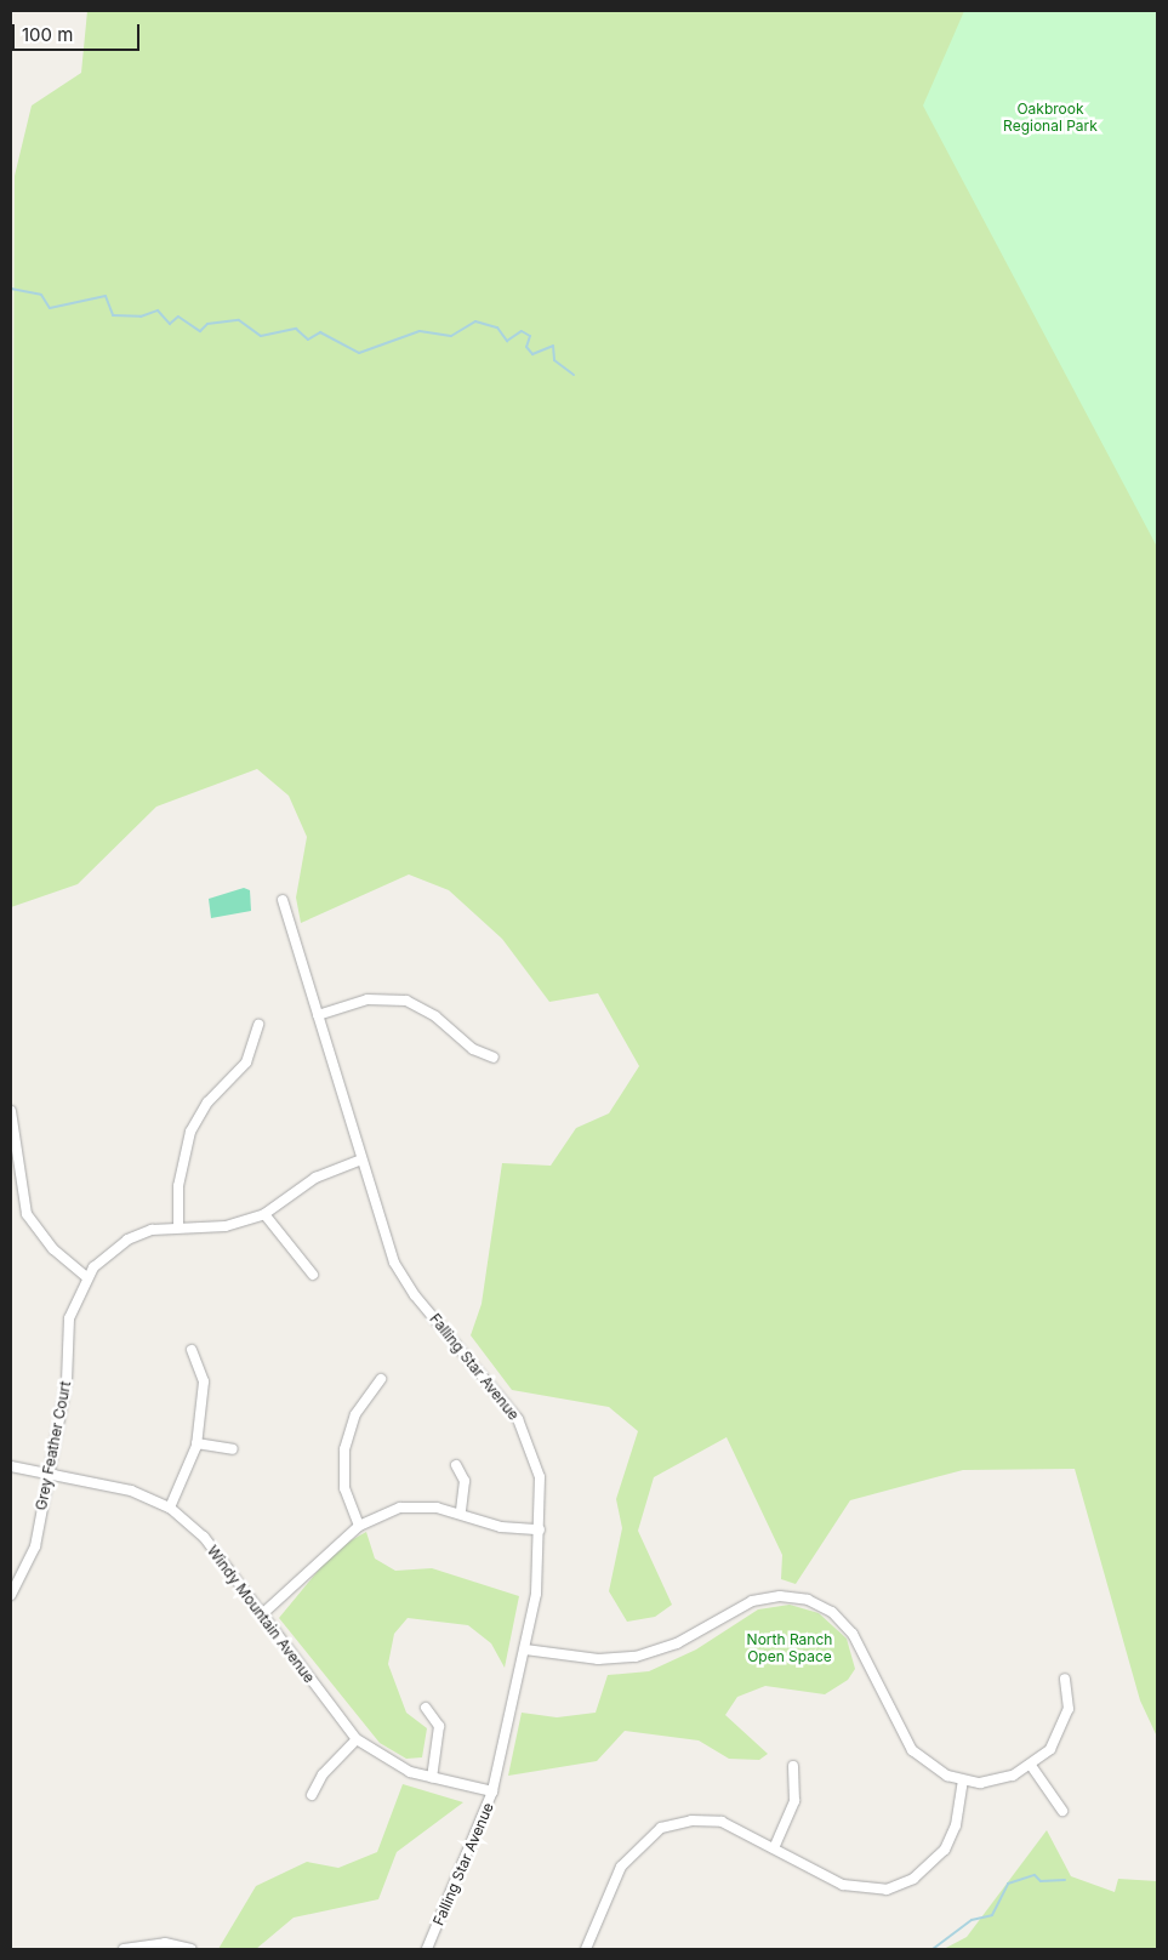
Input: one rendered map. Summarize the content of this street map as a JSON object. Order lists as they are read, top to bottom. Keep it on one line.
{"streets":{"street":["Falling Star Avenue","Grey Feather Court","Windy Mountain Avenue"]},"crossings":[["Falling Star Avenue","Grey Feather Court"],["Falling Star Avenue","Windy Mountain Avenue"],["Grey Feather Court","Windy Mountain Avenue"]],"parks":["Oakbrook Regional Park","North Ranch Open Space"],"scale_bar":"100 m"}
